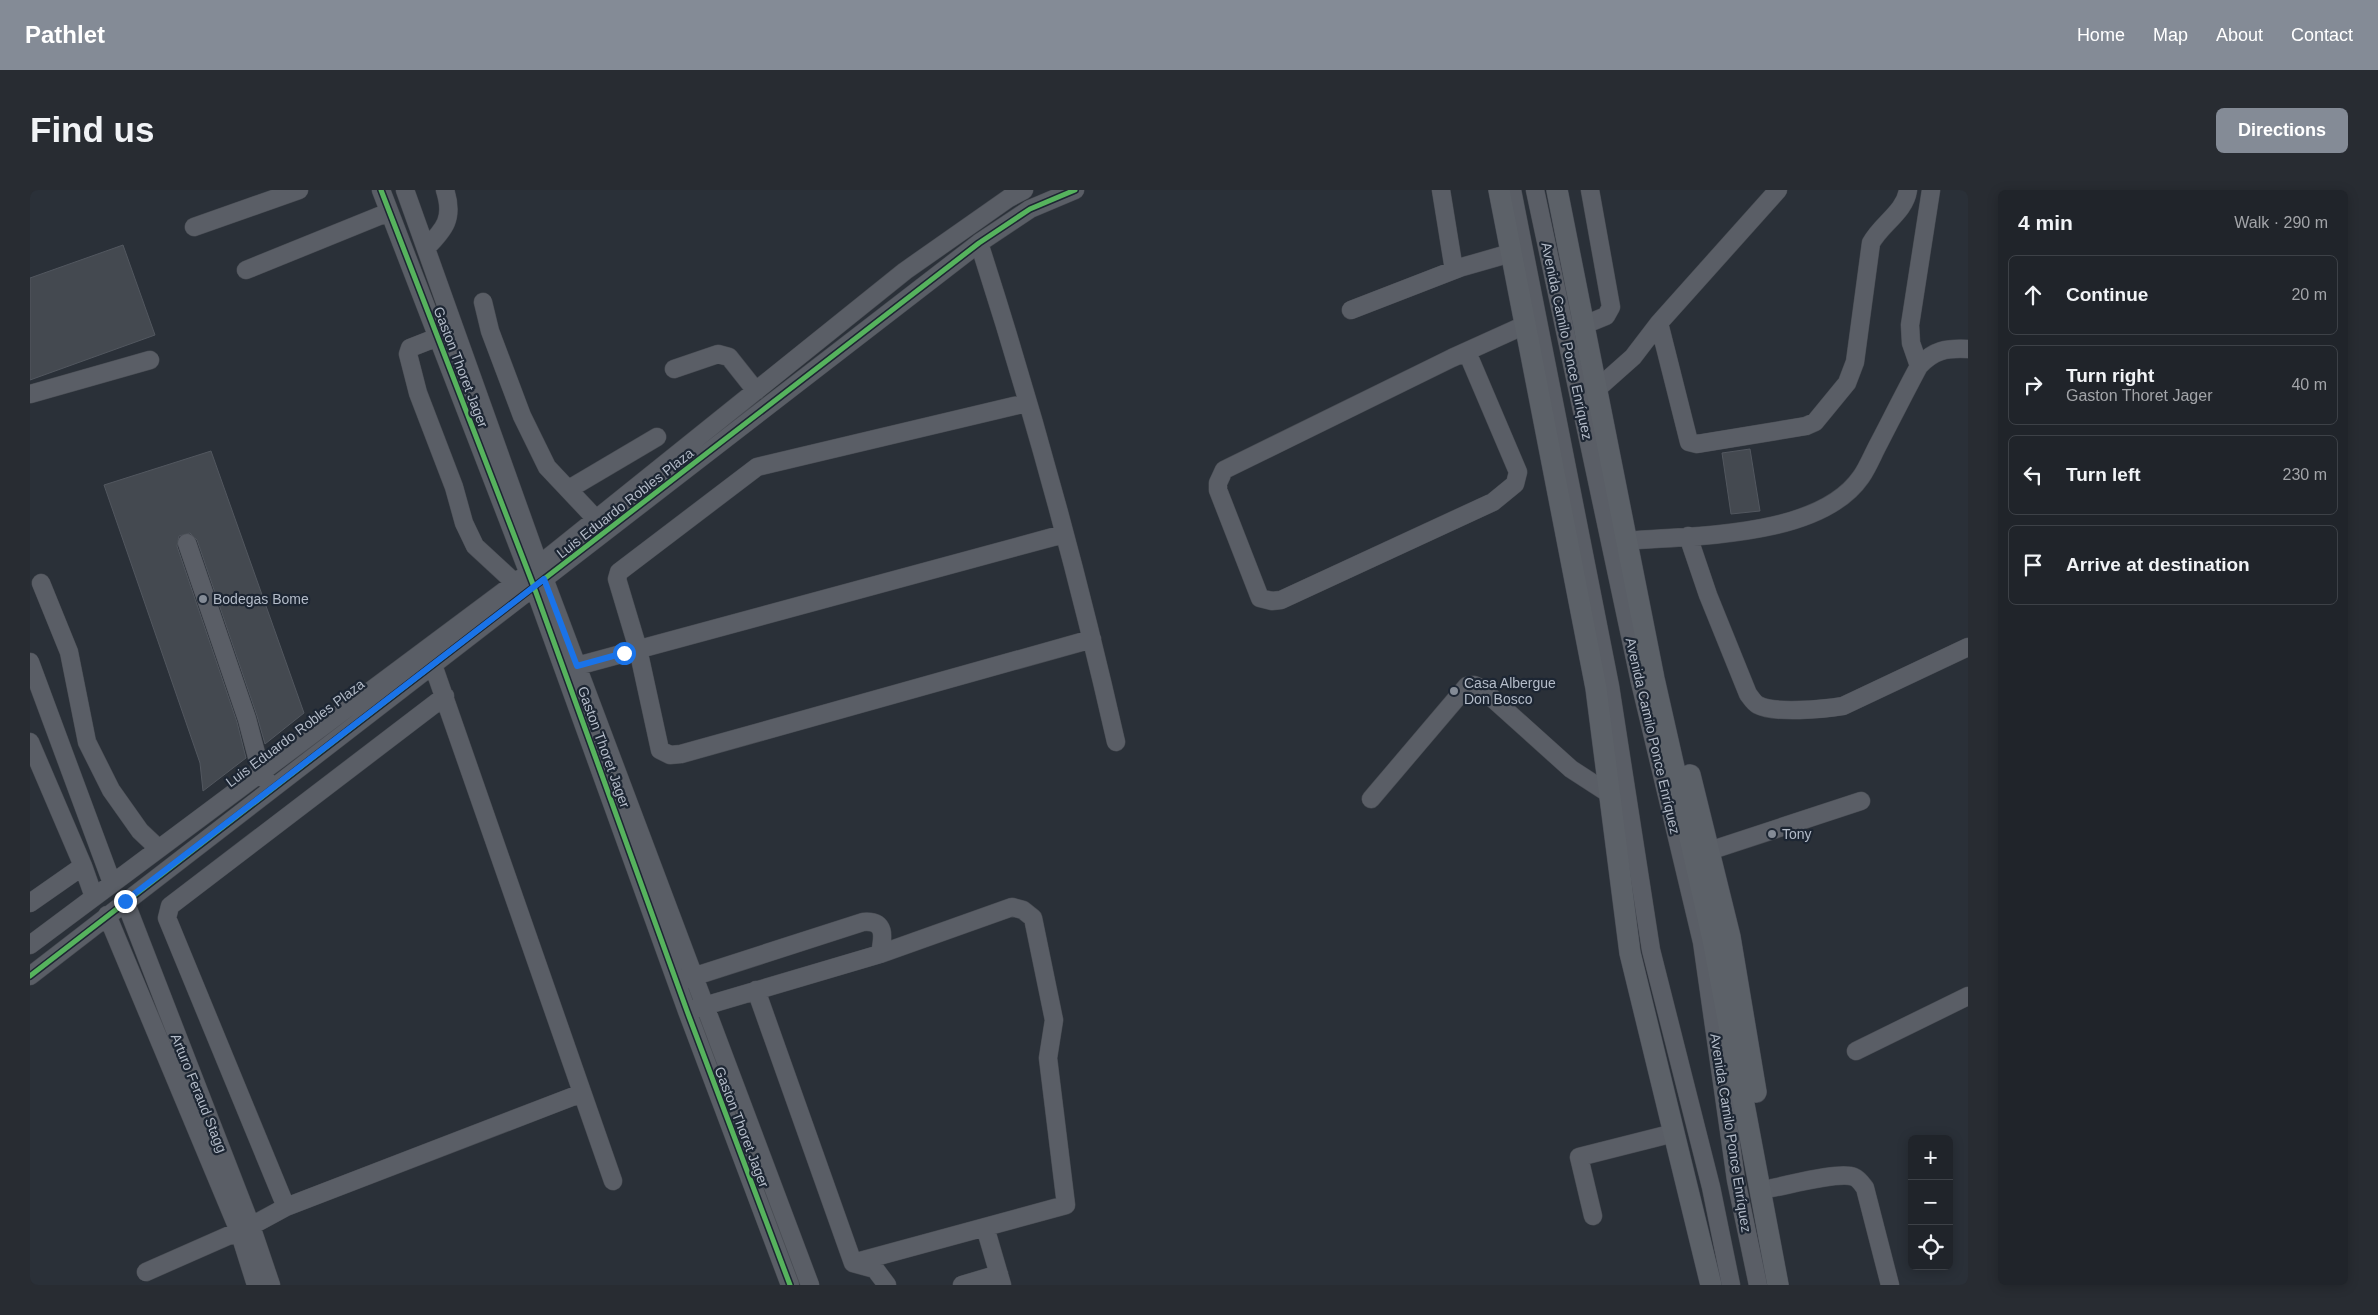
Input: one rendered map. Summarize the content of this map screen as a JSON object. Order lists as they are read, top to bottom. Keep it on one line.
{"streets":{"main road":["Avenida Camilo Ponce Enríquez"],"street":["Gaston Thoret Jager","Luis Eduardo Robles Plaza","Arturo Feraud Stagg"]},"crossings":[["Gaston Thoret Jager","Luis Eduardo Robles Plaza"],["Luis Eduardo Robles Plaza","Arturo Feraud Stagg"]],"places":["Bodegas Bome","Casa Albergue Don Bosco","Tony"],"page":{"header":"Pathlet","nav":["Home","Map","About","Contact"],"buttons":"Directions","title":"Find us","heading":["4 min","Walk · 290 m"],"list":[["Continue","20 m"],["Turn right","Gaston Thoret Jager","40 m"],["Turn left","230 m"],"Arrive at destination"],"map_buttons":["+","−"]}}
